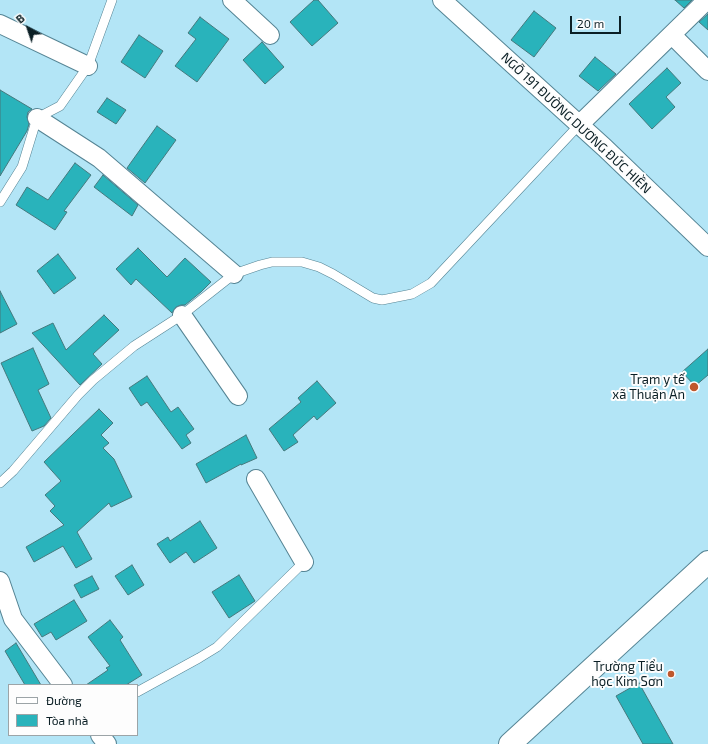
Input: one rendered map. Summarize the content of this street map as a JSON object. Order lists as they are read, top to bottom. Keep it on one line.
{"streets":{"street":["NGÕ 191 ĐƯỜNG DƯƠNG ĐỨC HIỀN"]},"places":["Trạm y tế xã Thuận An","Trường Tiểu học Kim Sơn"],"legend":["Đường","Tòa nhà"],"scale_bar":"20 m","north":"top left"}
